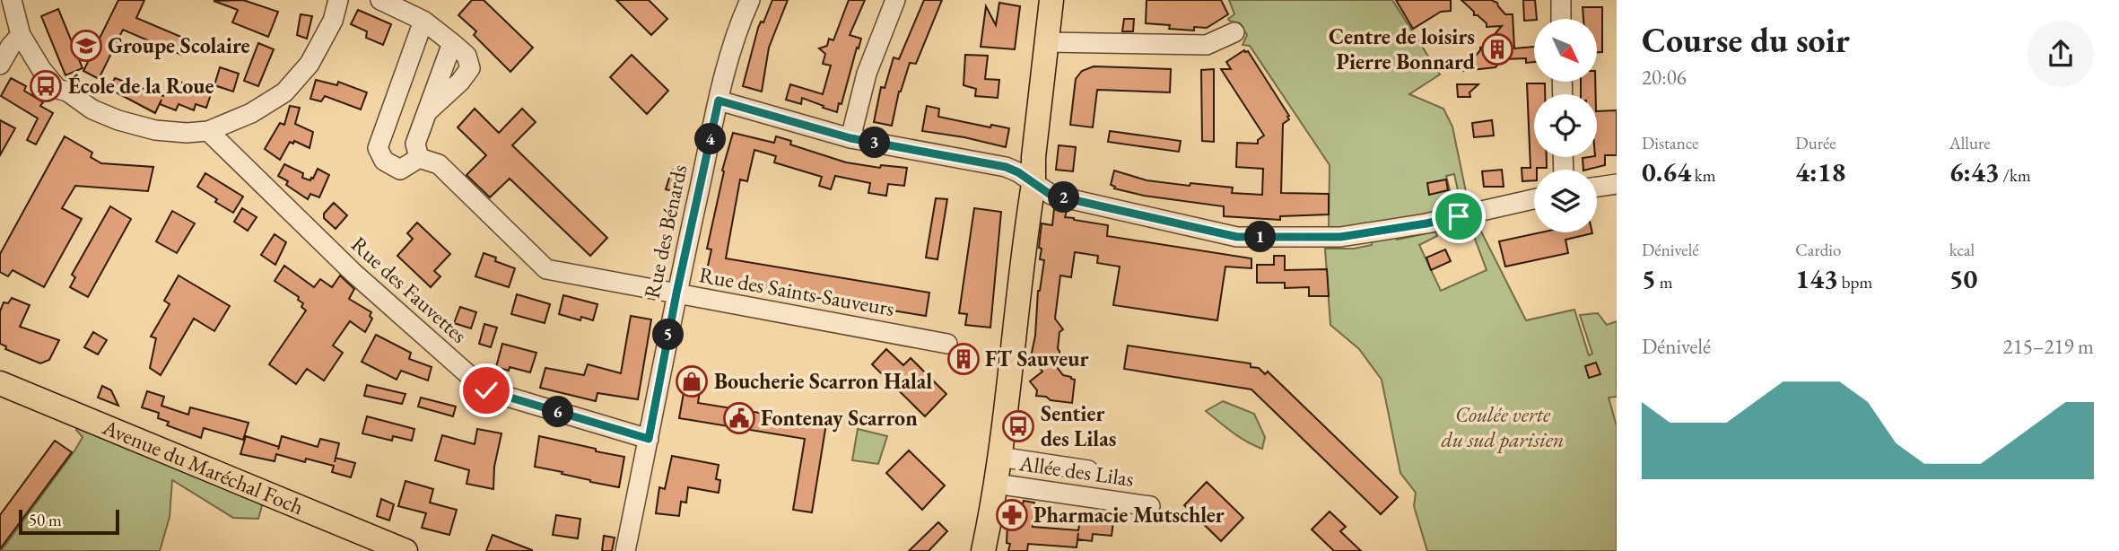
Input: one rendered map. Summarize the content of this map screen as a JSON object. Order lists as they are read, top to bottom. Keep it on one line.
{"streets":{"main road":["Avenue du Maréchal Foch"],"street":["Rue des Bénards","Rue des Fauvettes","Rue des Saints-Sauveurs","Allée des Lilas"]},"crossings":[["Rue des Bénards","Rue des Fauvettes"],["Rue des Bénards","Rue des Saints-Sauveurs"]],"parks":["Coulée verte du sud parisien"],"places":{"school or university":["Groupe Scolaire"],"building":["Centre de loisirs Pierre Bonnard","FT Sauveur"],"bus stop":["École de la Roue","Sentier des Lilas"],"shop":["Boucherie Scarron Halal"],"public building":["Fontenay Scarron"],"pharmacy":["Pharmacie Mutschler"]},"scale_bar":"50 m","north":"bottom right","page":{"heading":["Course du soir","20:06"],"stats":[["Distance","0.64 km"],["Durée","4:18"],["Allure","6:43 /km"],["Dénivelé","5 m"],["Cardio","143 bpm"],["kcal","50"]],"pins":["4","3","2","1","5","6"],"chart":["Dénivelé","215–219 m"],"scale":"50 m"}}
